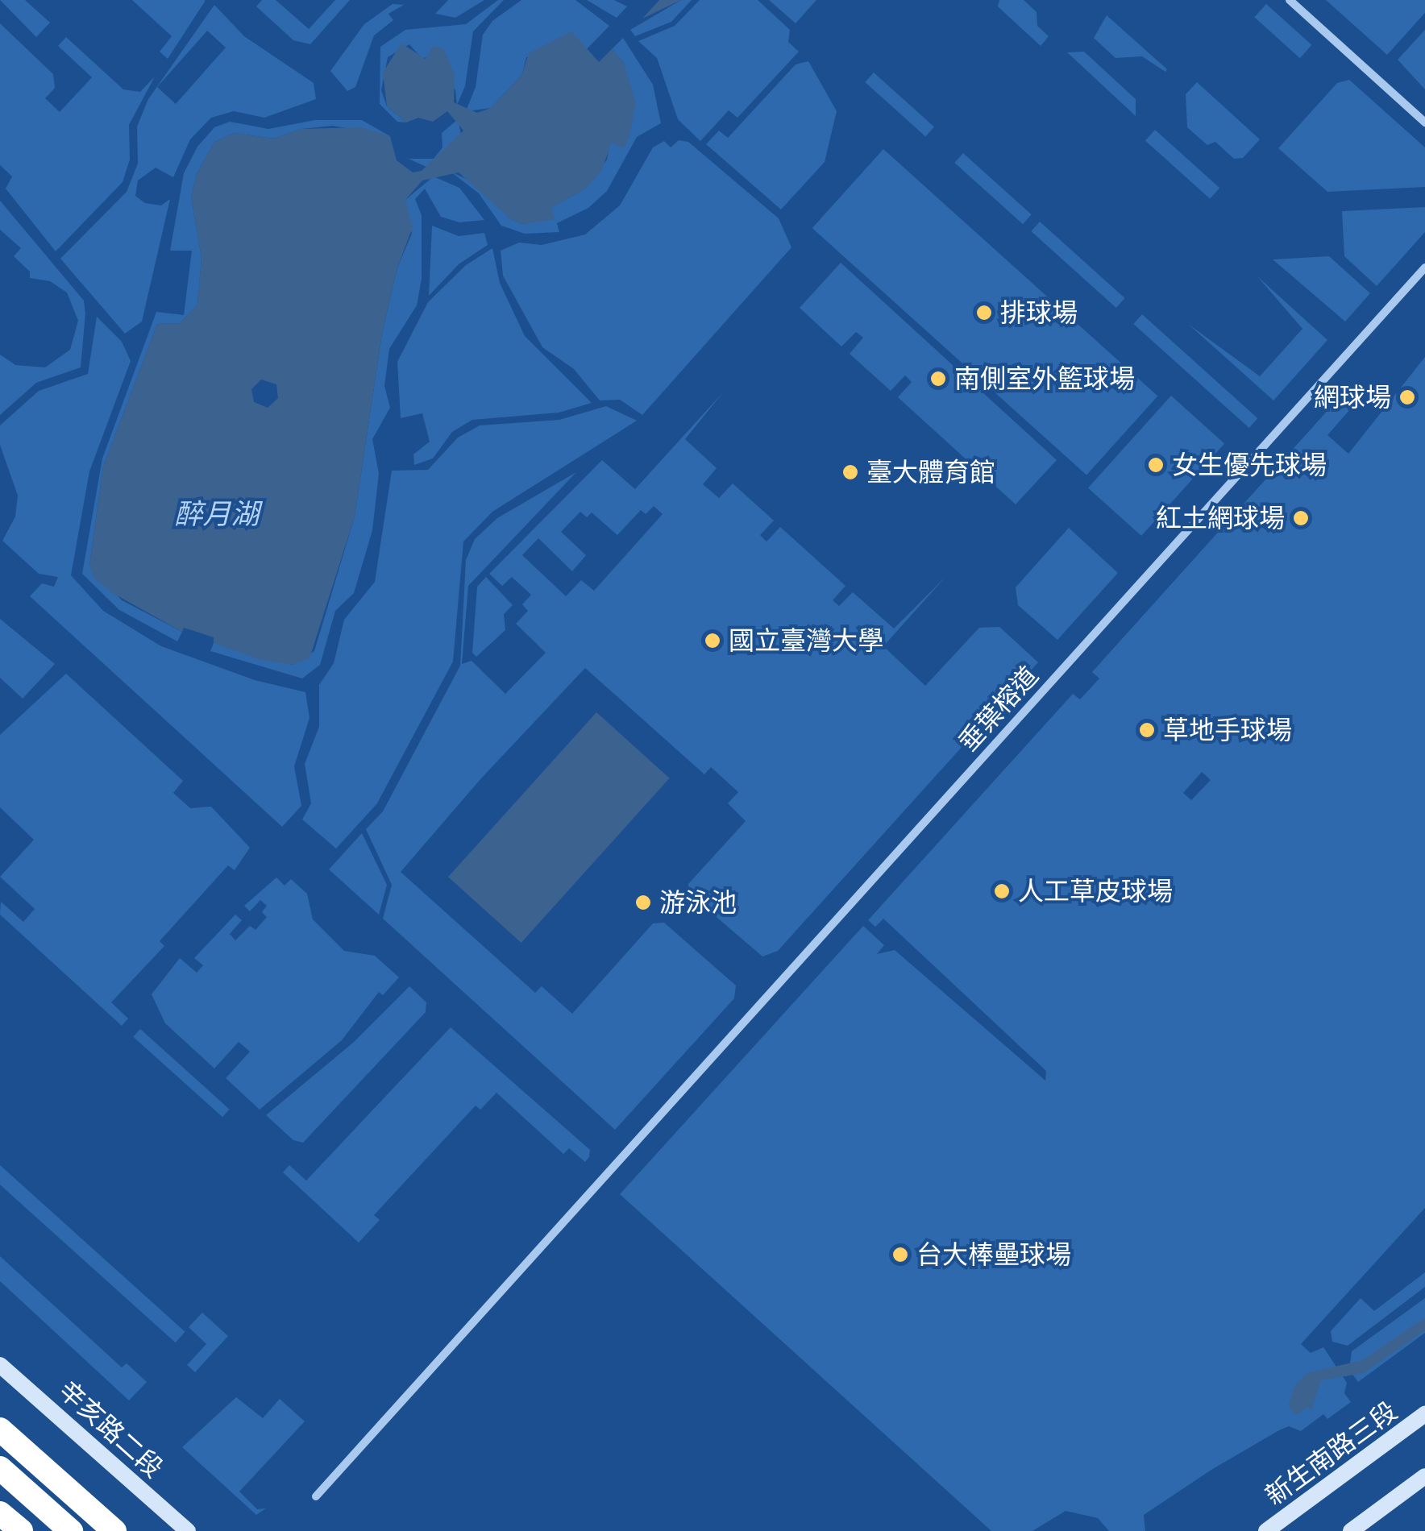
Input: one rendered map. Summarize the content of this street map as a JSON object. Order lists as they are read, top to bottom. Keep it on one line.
{"streets":{"main road":["辛亥路二段","新生南路三段"],"street":["垂葉榕道"]},"water":["醉月湖"],"places":["排球場","南側室外籃球場","網球場","女生優先球場","臺大體育館","紅土網球場","國立臺灣大學","草地手球場","人工草皮球場","游泳池","台大棒壘球場"]}
